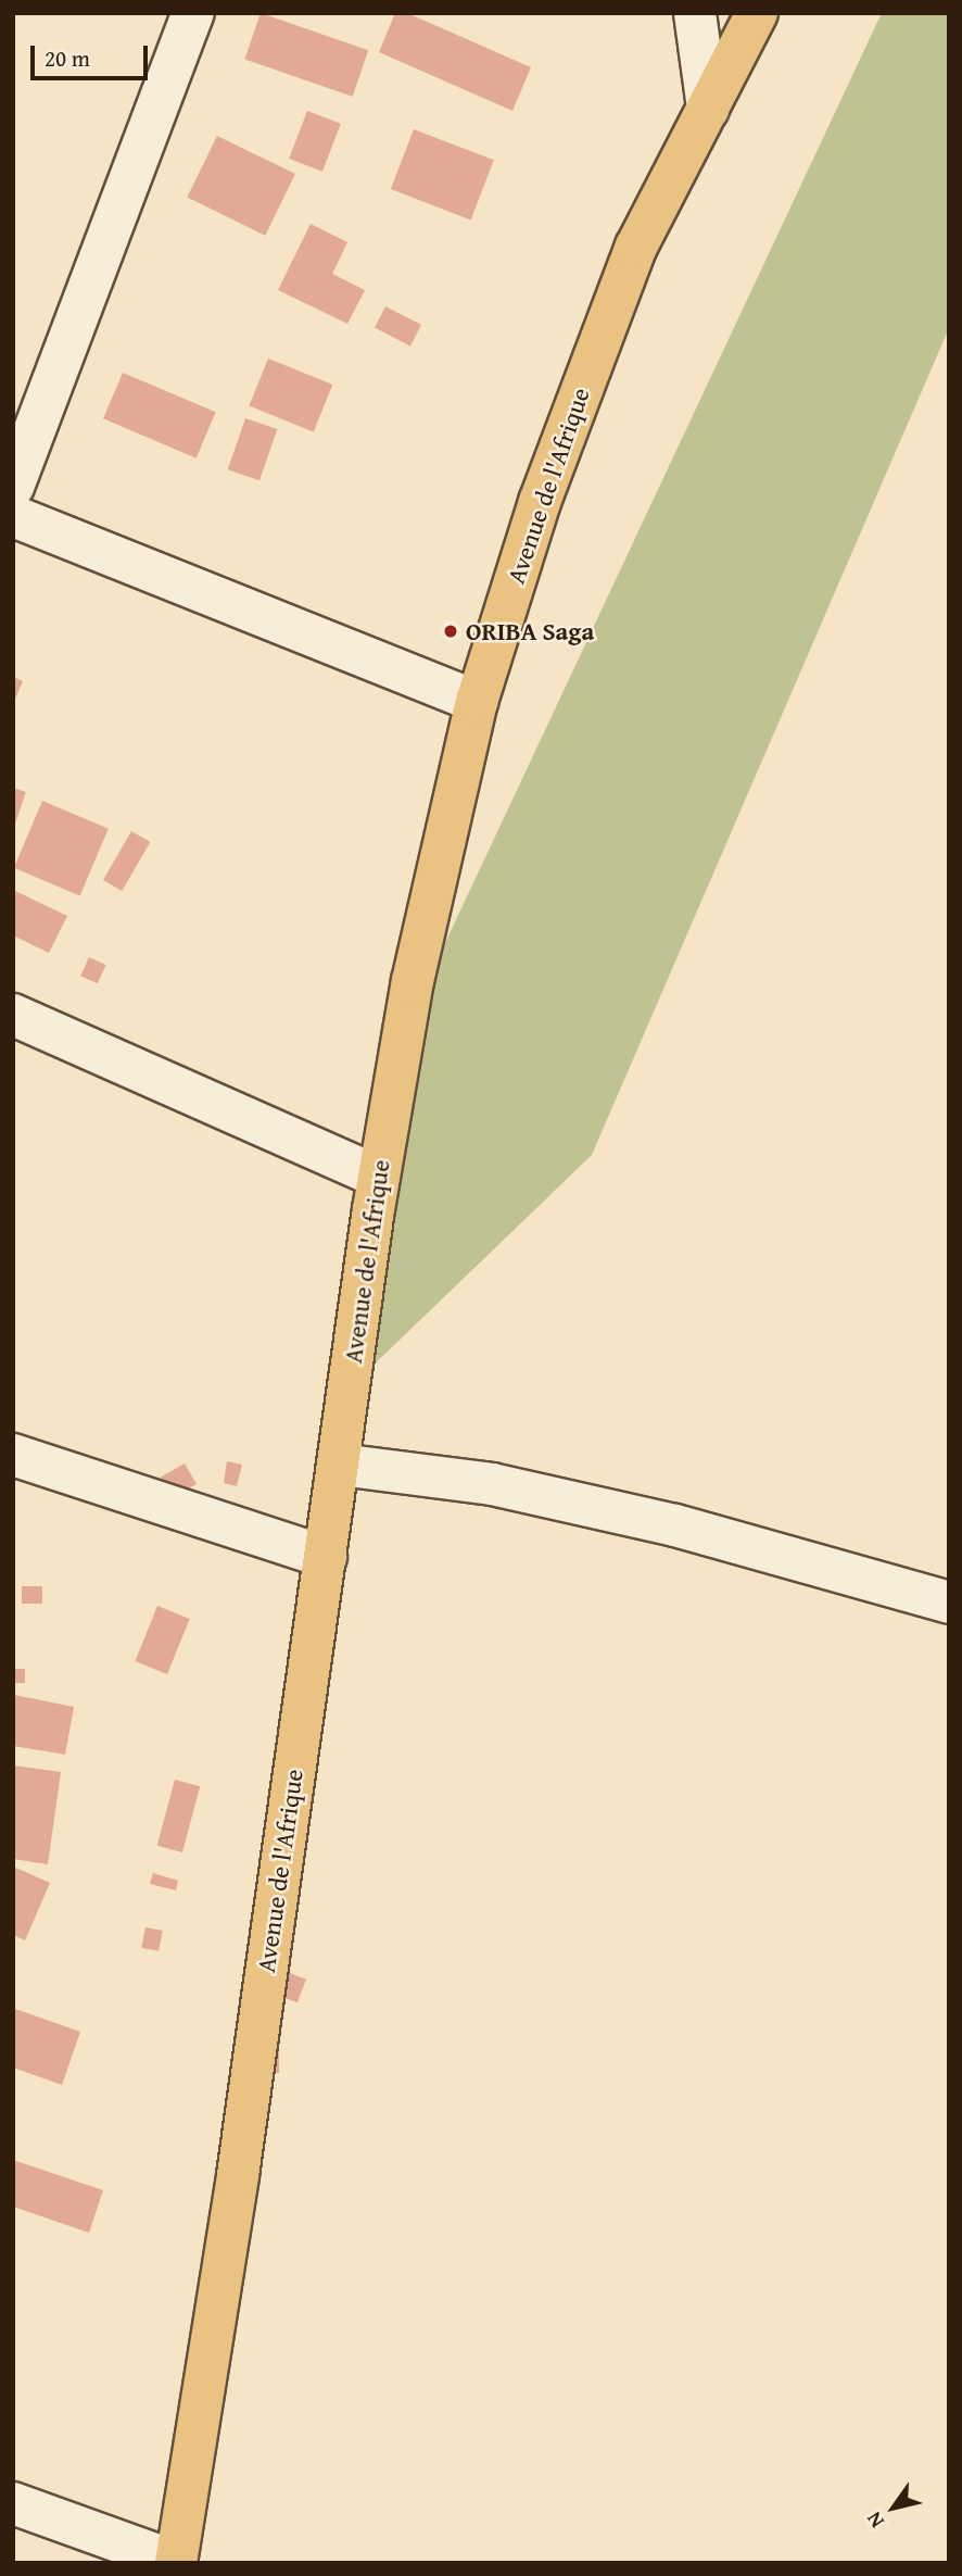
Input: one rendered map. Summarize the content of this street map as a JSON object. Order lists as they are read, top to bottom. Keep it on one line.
{"streets":{"main road":["Avenue de l'Afrique"]},"places":["ORIBA Saga"],"scale_bar":"20 m","north":"bottom left"}
